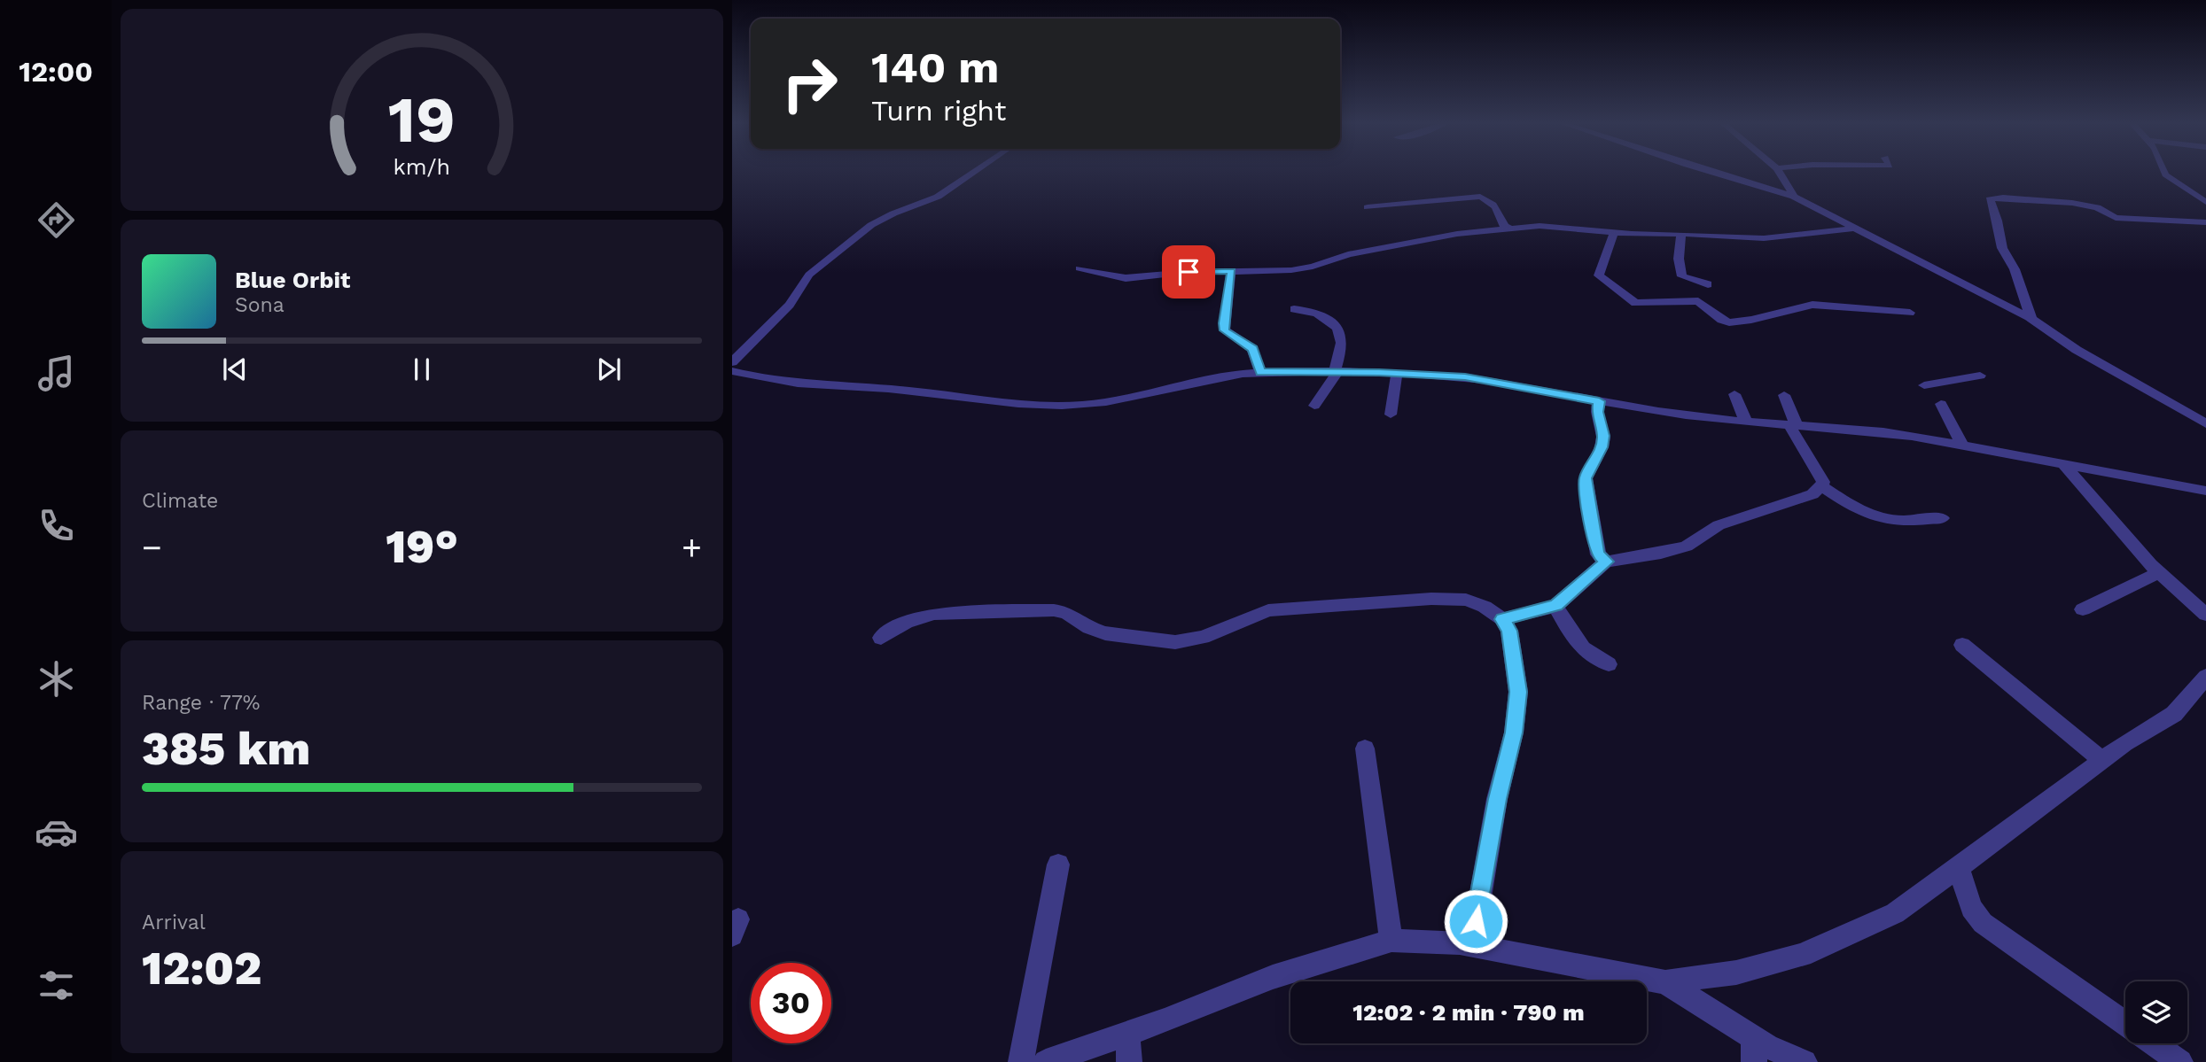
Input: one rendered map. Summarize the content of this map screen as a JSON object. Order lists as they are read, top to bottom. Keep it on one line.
{"page":{"tabs":"12:00","turn":["140 m","Turn right"],"song":["Blue Orbit","Sona"],"tile":["Climate",["Range · 77%","385 km"],["Arrival","12:02"]],"heat":["−","19°","+"],"limit":"30","trip":"12:02 · 2 min · 790 m","gauge":["19","km/h"]}}
